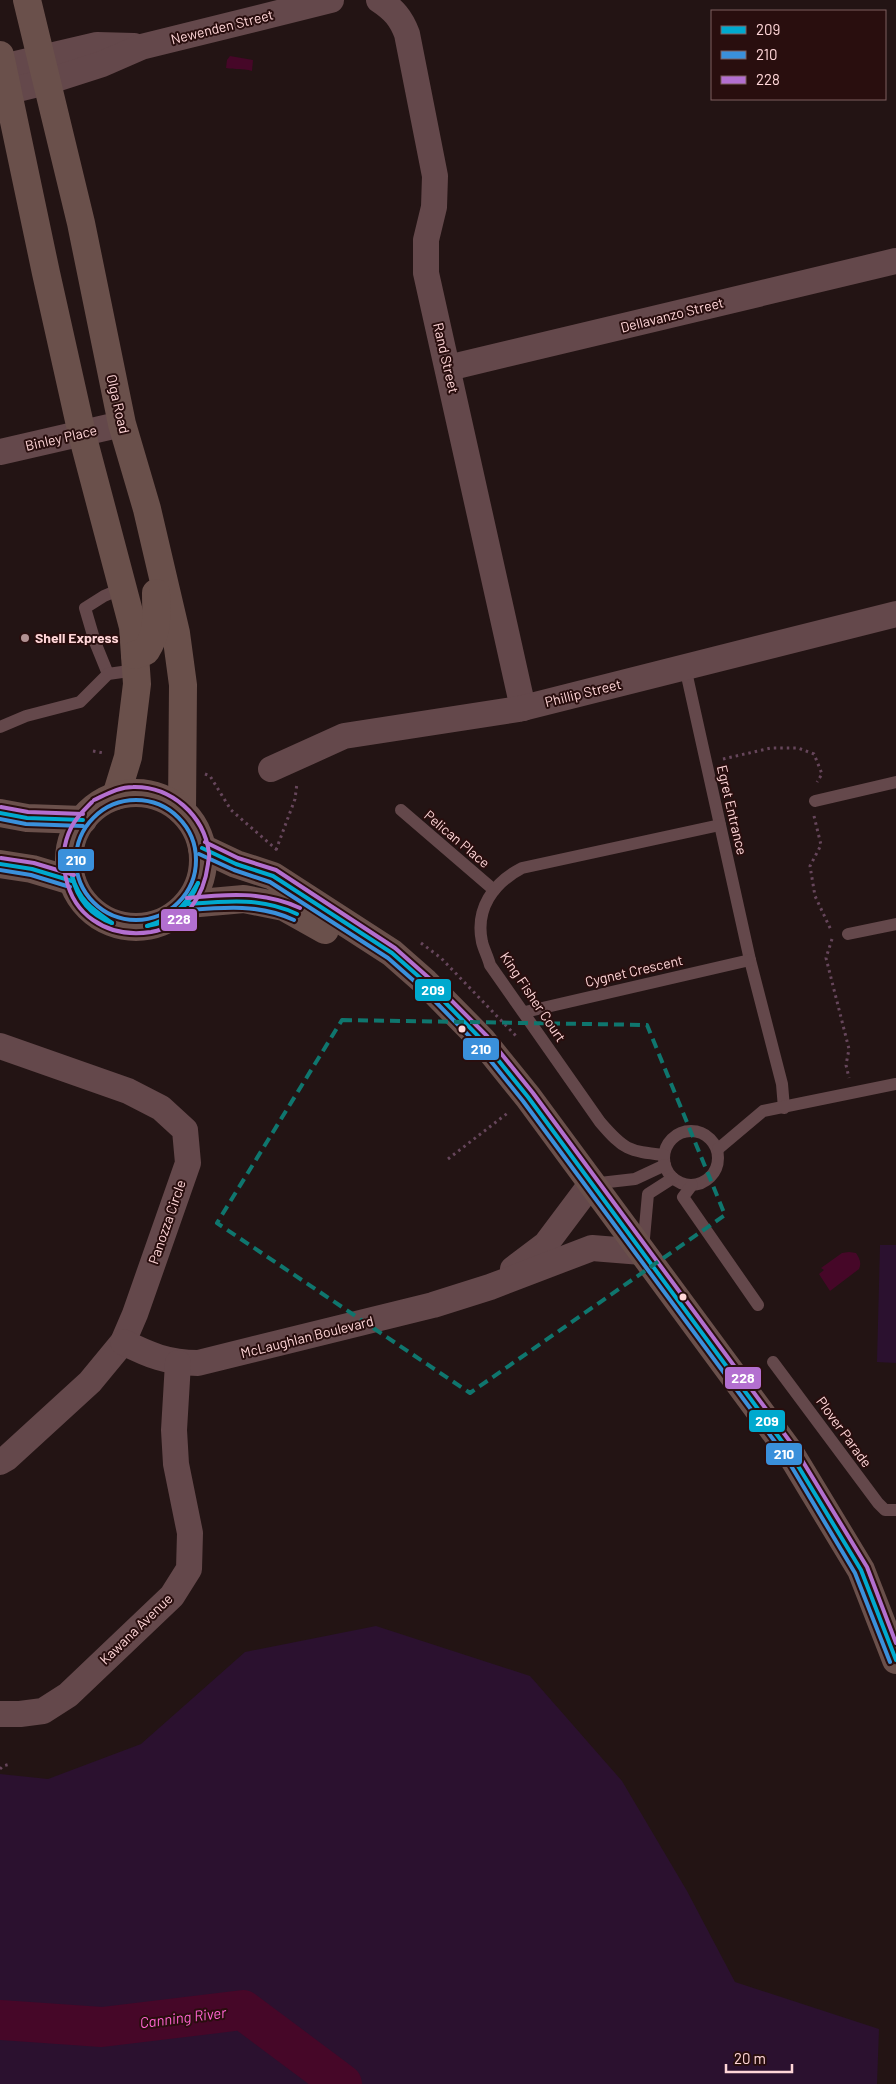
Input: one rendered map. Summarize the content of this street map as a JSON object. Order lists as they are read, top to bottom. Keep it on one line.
{"streets":{"main road":["Olga Road"],"street":["Newenden Street","Dellavanzo Street","Rand Street","Binley Place","Phillip Street","Panozza Circle","McLaughlan Boulevard","Kawana Avenue"],"lane":["Egret Entrance","Pelican Place","Cygnet Crescent","King Fisher Court","Plover Parade"]},"crossings":[["Newenden Street","Olga Road"],["Dellavanzo Street","Rand Street"],["Rand Street","Phillip Street"],["Olga Road","Binley Place"],["Phillip Street","Egret Entrance"],["Egret Entrance","Cygnet Crescent"],["Egret Entrance","King Fisher Court"],["Pelican Place","King Fisher Court"],["Cygnet Crescent","King Fisher Court"],["Panozza Circle","McLaughlan Boulevard"],["McLaughlan Boulevard","Kawana Avenue"]],"water":["Canning River"],"places":["Shell Express"],"lines":["transit line 228","transit line 210","transit line 209"],"legend":["209","210","228"],"scale_bar":"20 m"}
